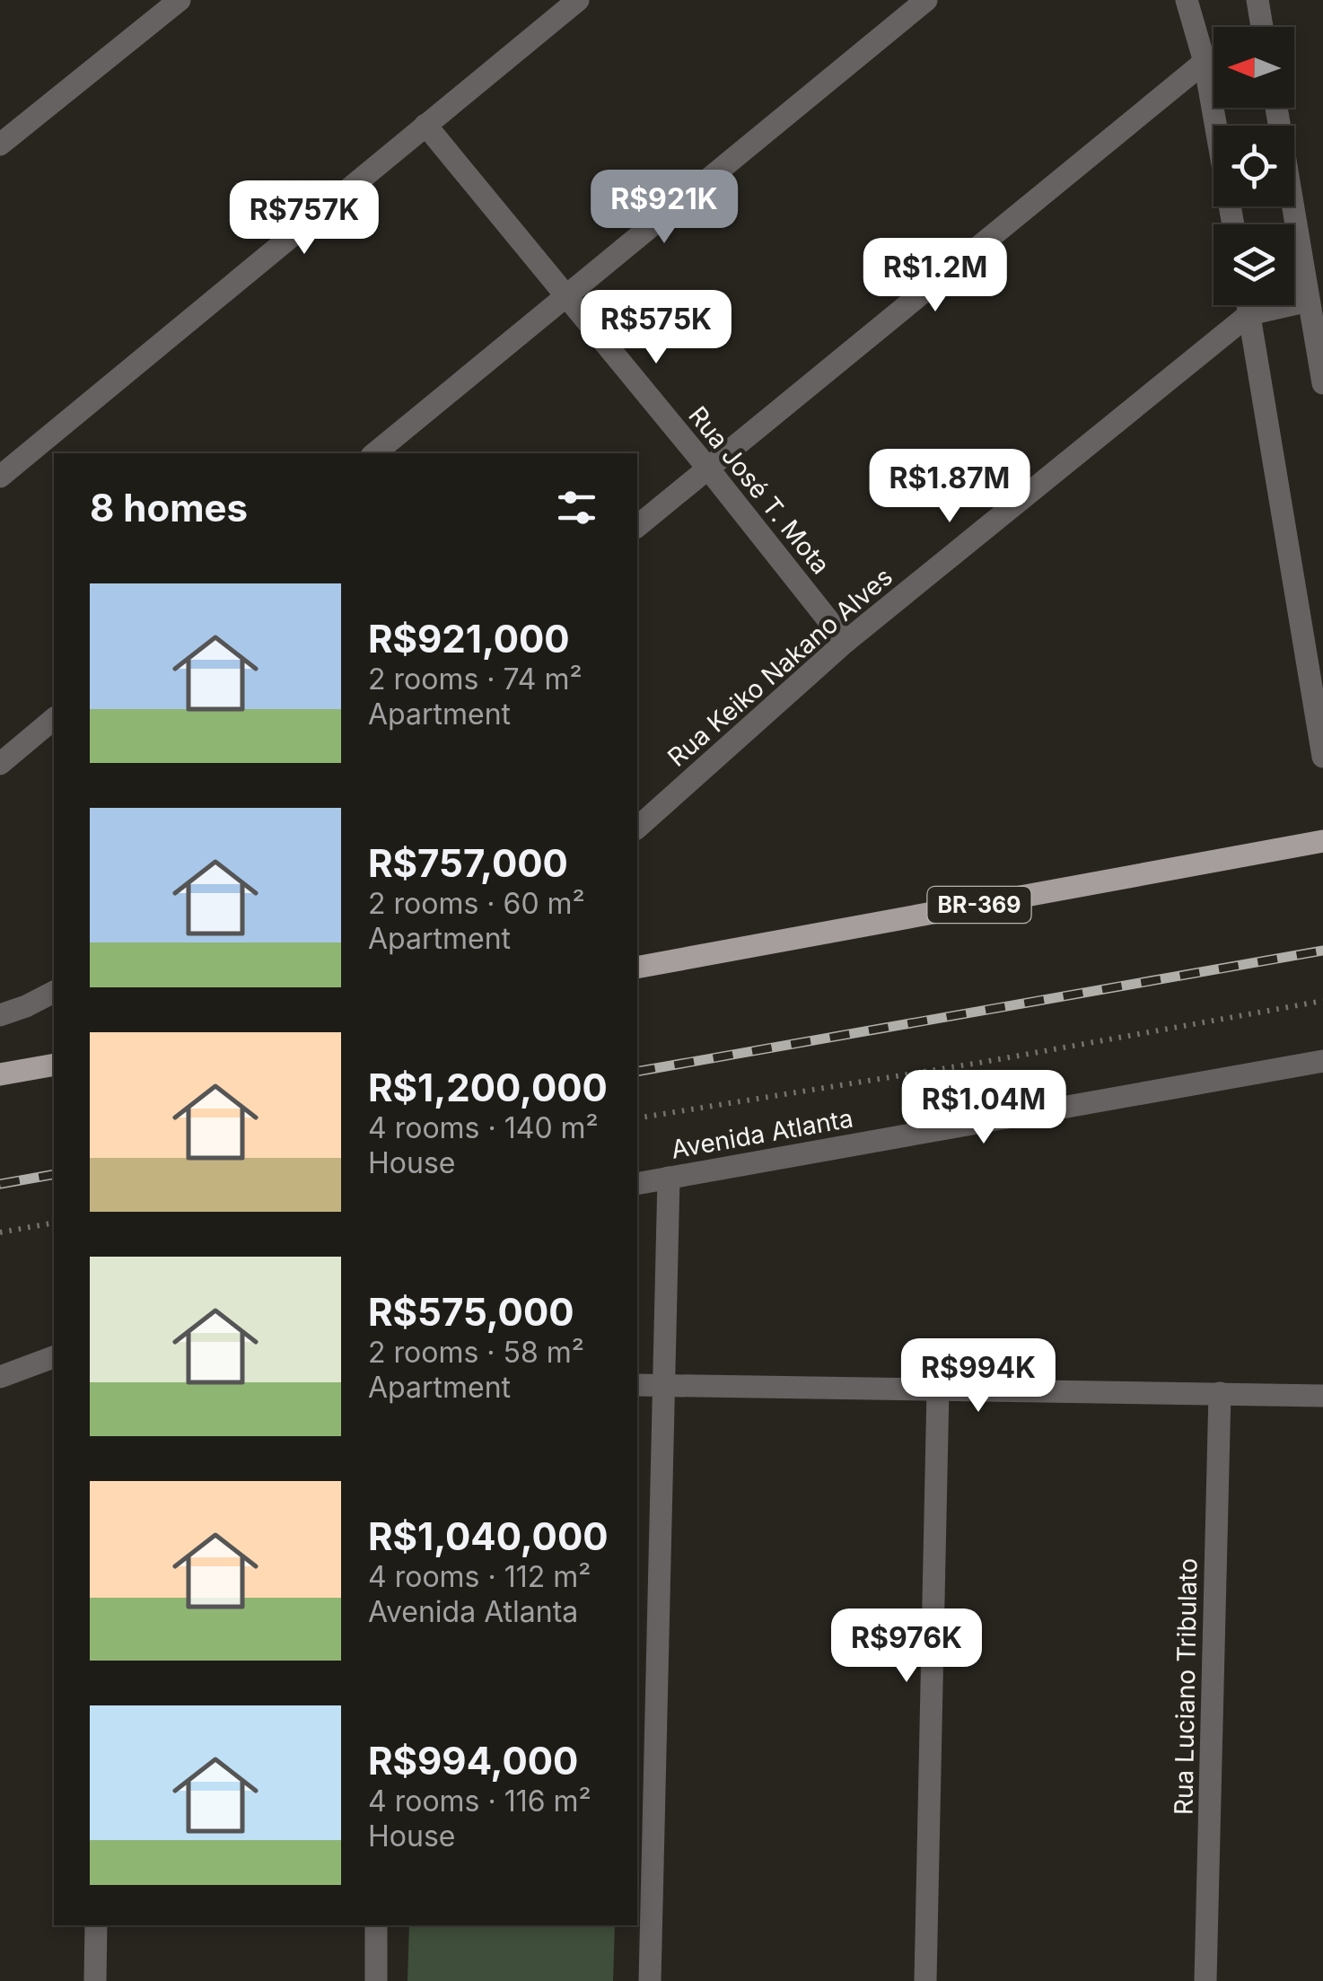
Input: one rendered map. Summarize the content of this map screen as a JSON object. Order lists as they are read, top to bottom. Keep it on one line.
{"streets":{"main road":["BR-369"],"street":["Rua José T. Mota","Rua Keiko Nakano Alves","Avenida Atlanta","Rua Luciano Tribulato"]},"crossings":[["Rua José T. Mota","Rua Keiko Nakano Alves"]],"north":"left","page":{"price":["R$921K","R$757K","R$1.2M","R$575K","R$1.87M","R$1.04M","R$994K","R$976K"],"heading":"8 homes","list":[{"name":"R$921,000","note":"2 rooms · 74 m² · Apartment"},{"name":"R$757,000","note":"2 rooms · 60 m² · Apartment"},{"name":"R$1,200,000","note":"4 rooms · 140 m² · House"},{"name":"R$575,000","note":"2 rooms · 58 m² · Apartment"},{"name":"R$1,040,000","note":"4 rooms · 112 m² · Avenida Atlanta"},{"name":"R$994,000","note":"4 rooms · 116 m² · House"}]}}
